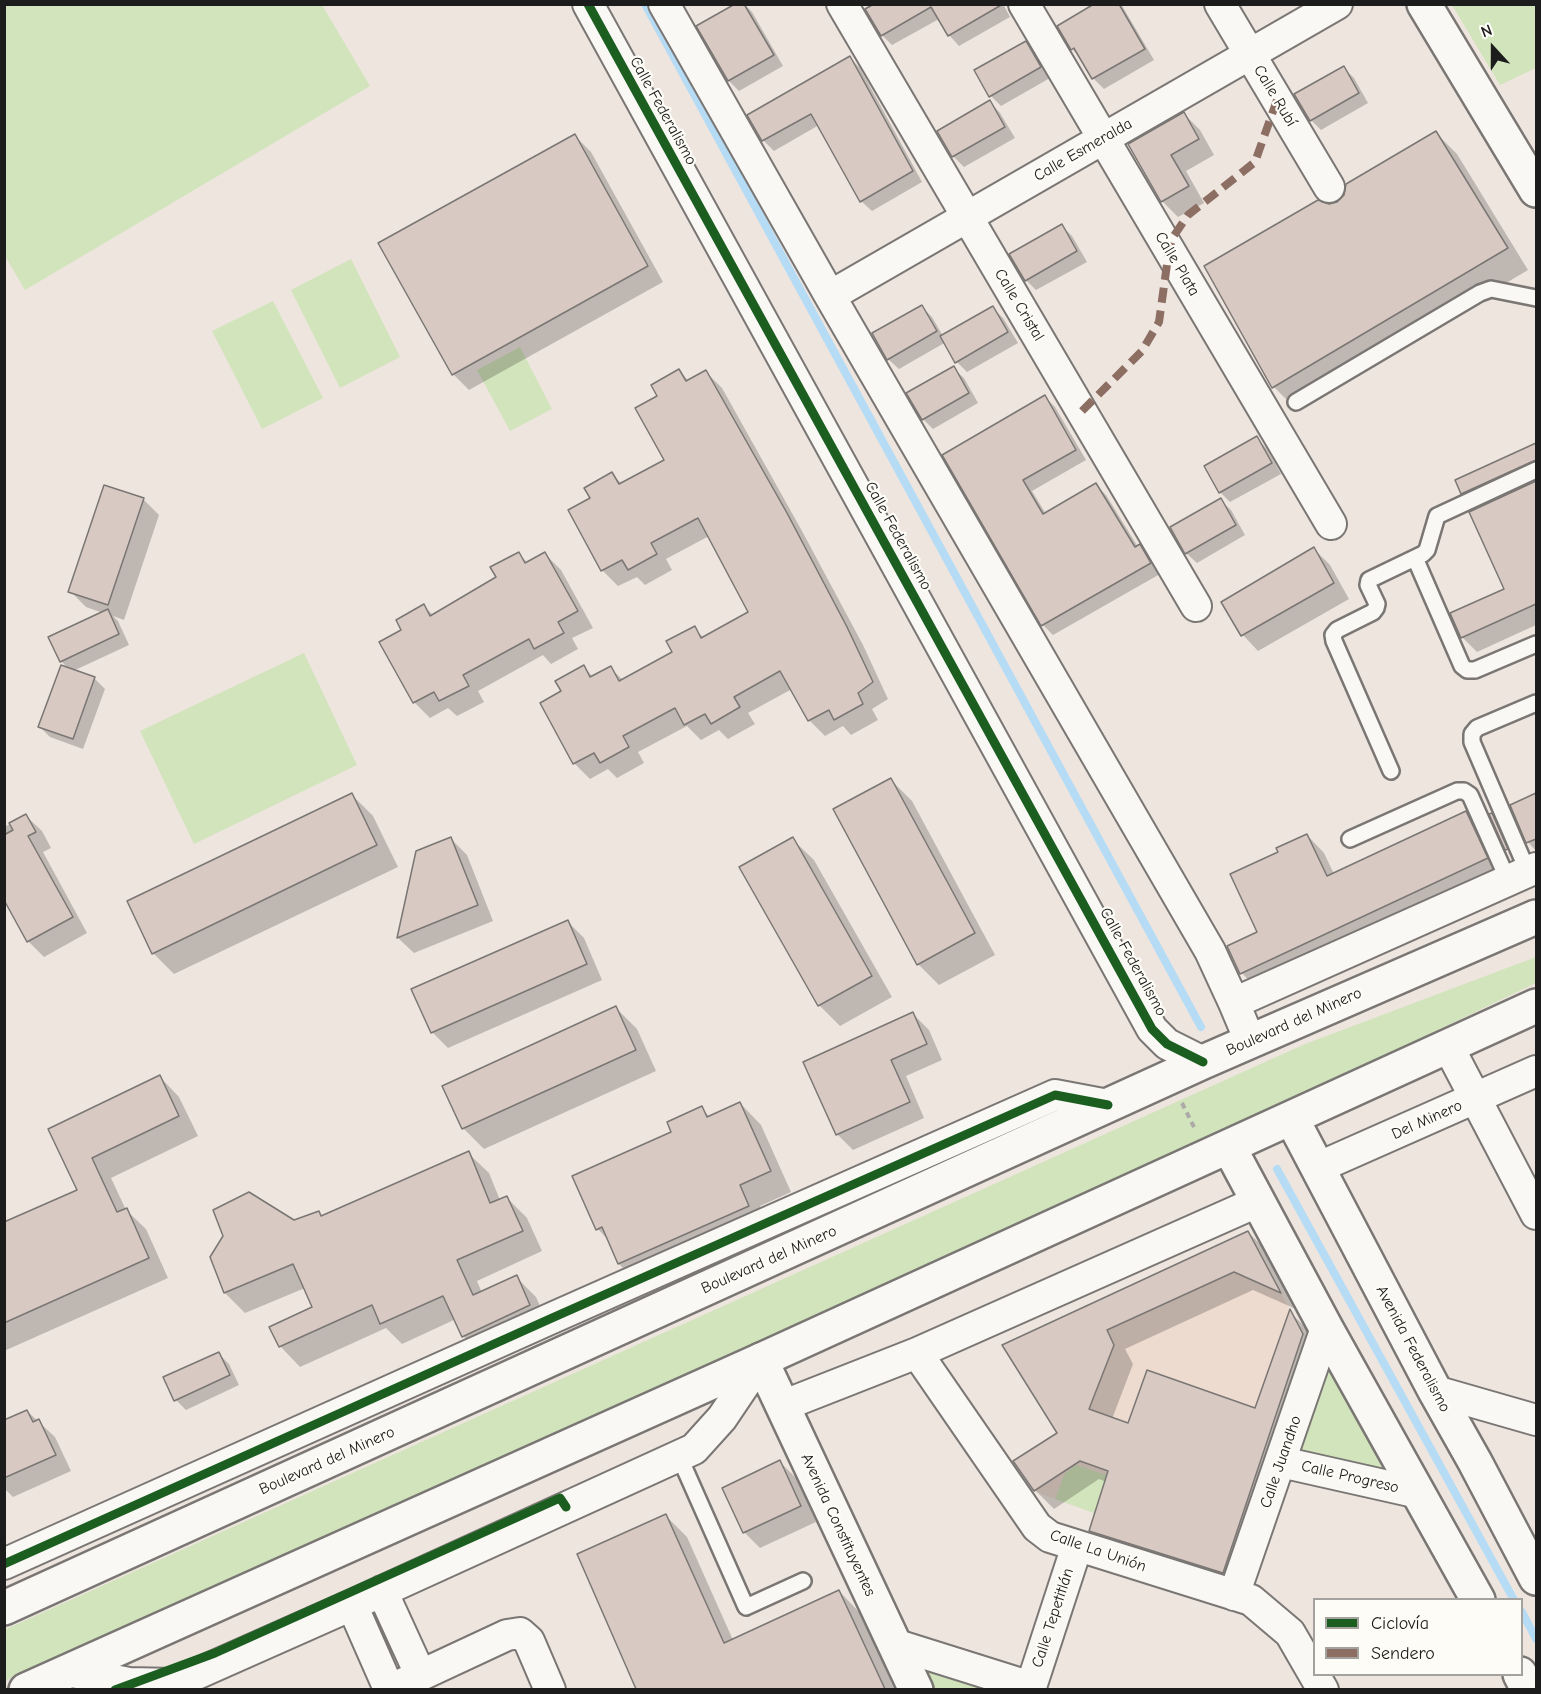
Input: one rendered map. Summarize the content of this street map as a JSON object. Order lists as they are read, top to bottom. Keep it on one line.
{"streets":{"main road":["Boulevard del Minero","Avenida Federalismo","Avenida Constituyentes"],"street":["Calle Rubí","Calle Federalismo","Calle Esmeralda","Calle Plata","Calle Cristal","Del Minero","Calle Juandho","Calle Progreso","Calle La Unión","Calle Tepetitlán"]},"crossings":[["Calle Rubí","Calle Esmeralda"],["Calle Federalismo","Boulevard del Minero"],["Calle Esmeralda","Calle Plata"],["Calle Esmeralda","Calle Cristal"],["Del Minero","Avenida Federalismo"],["Calle Juandho","Calle Progreso"],["Calle Juandho","Calle La Unión"],["Calle La Unión","Calle Tepetitlán"]],"legend":["Ciclovía","Sendero"],"north":"top"}
